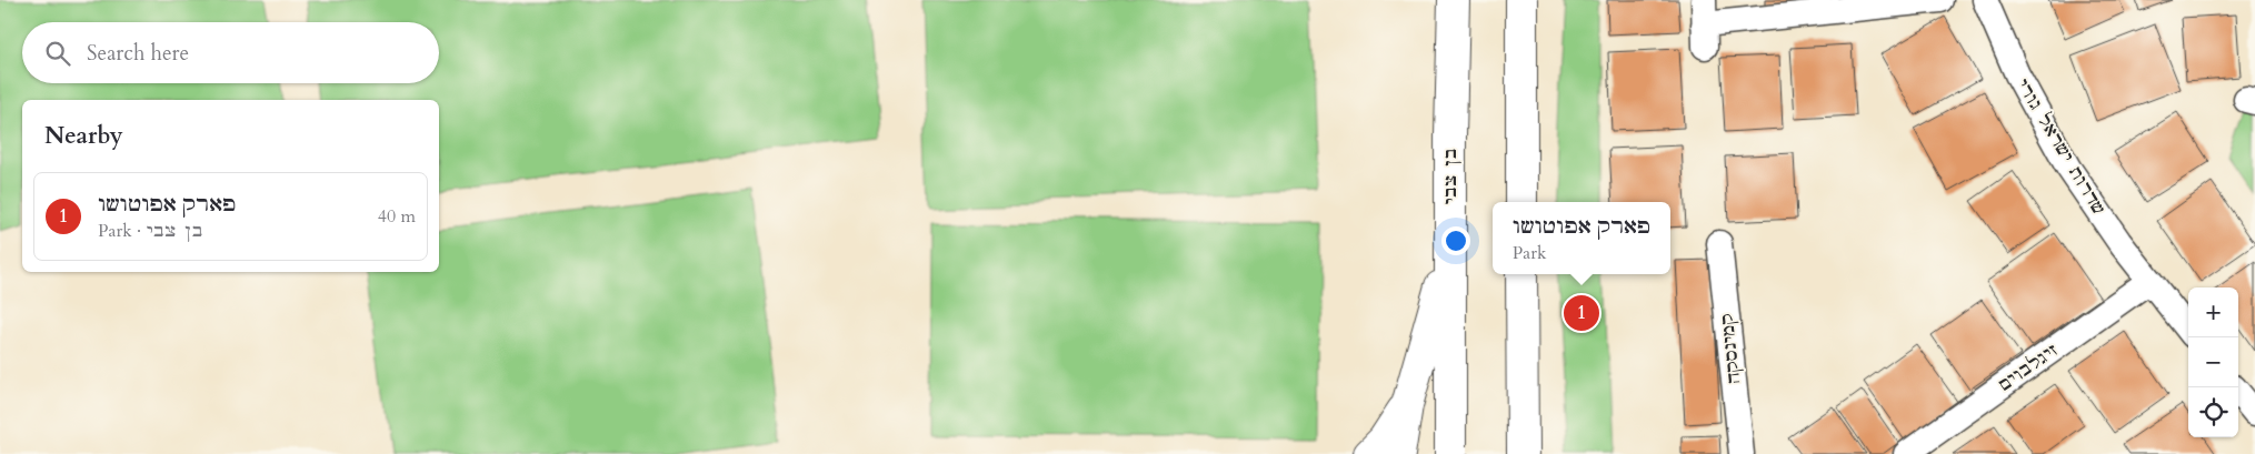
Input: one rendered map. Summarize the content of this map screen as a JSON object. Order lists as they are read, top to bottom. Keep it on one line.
{"streets":{"main road":["בן צבי"],"street":["שדרות ישראל גורי","קמינסקה","זיגלבוים"]},"crossings":[["שדרות ישראל גורי","זיגלבוים"]],"page":{"search":"Search here","heading":"Nearby","list":[{"mark":"1","name":"פארק אפוטושו","note":"Park · בן צבי","value":"40 m"}],"popup":["פארק אפוטושו","Park"],"map_buttons":["+","−"],"pins":"1"}}
